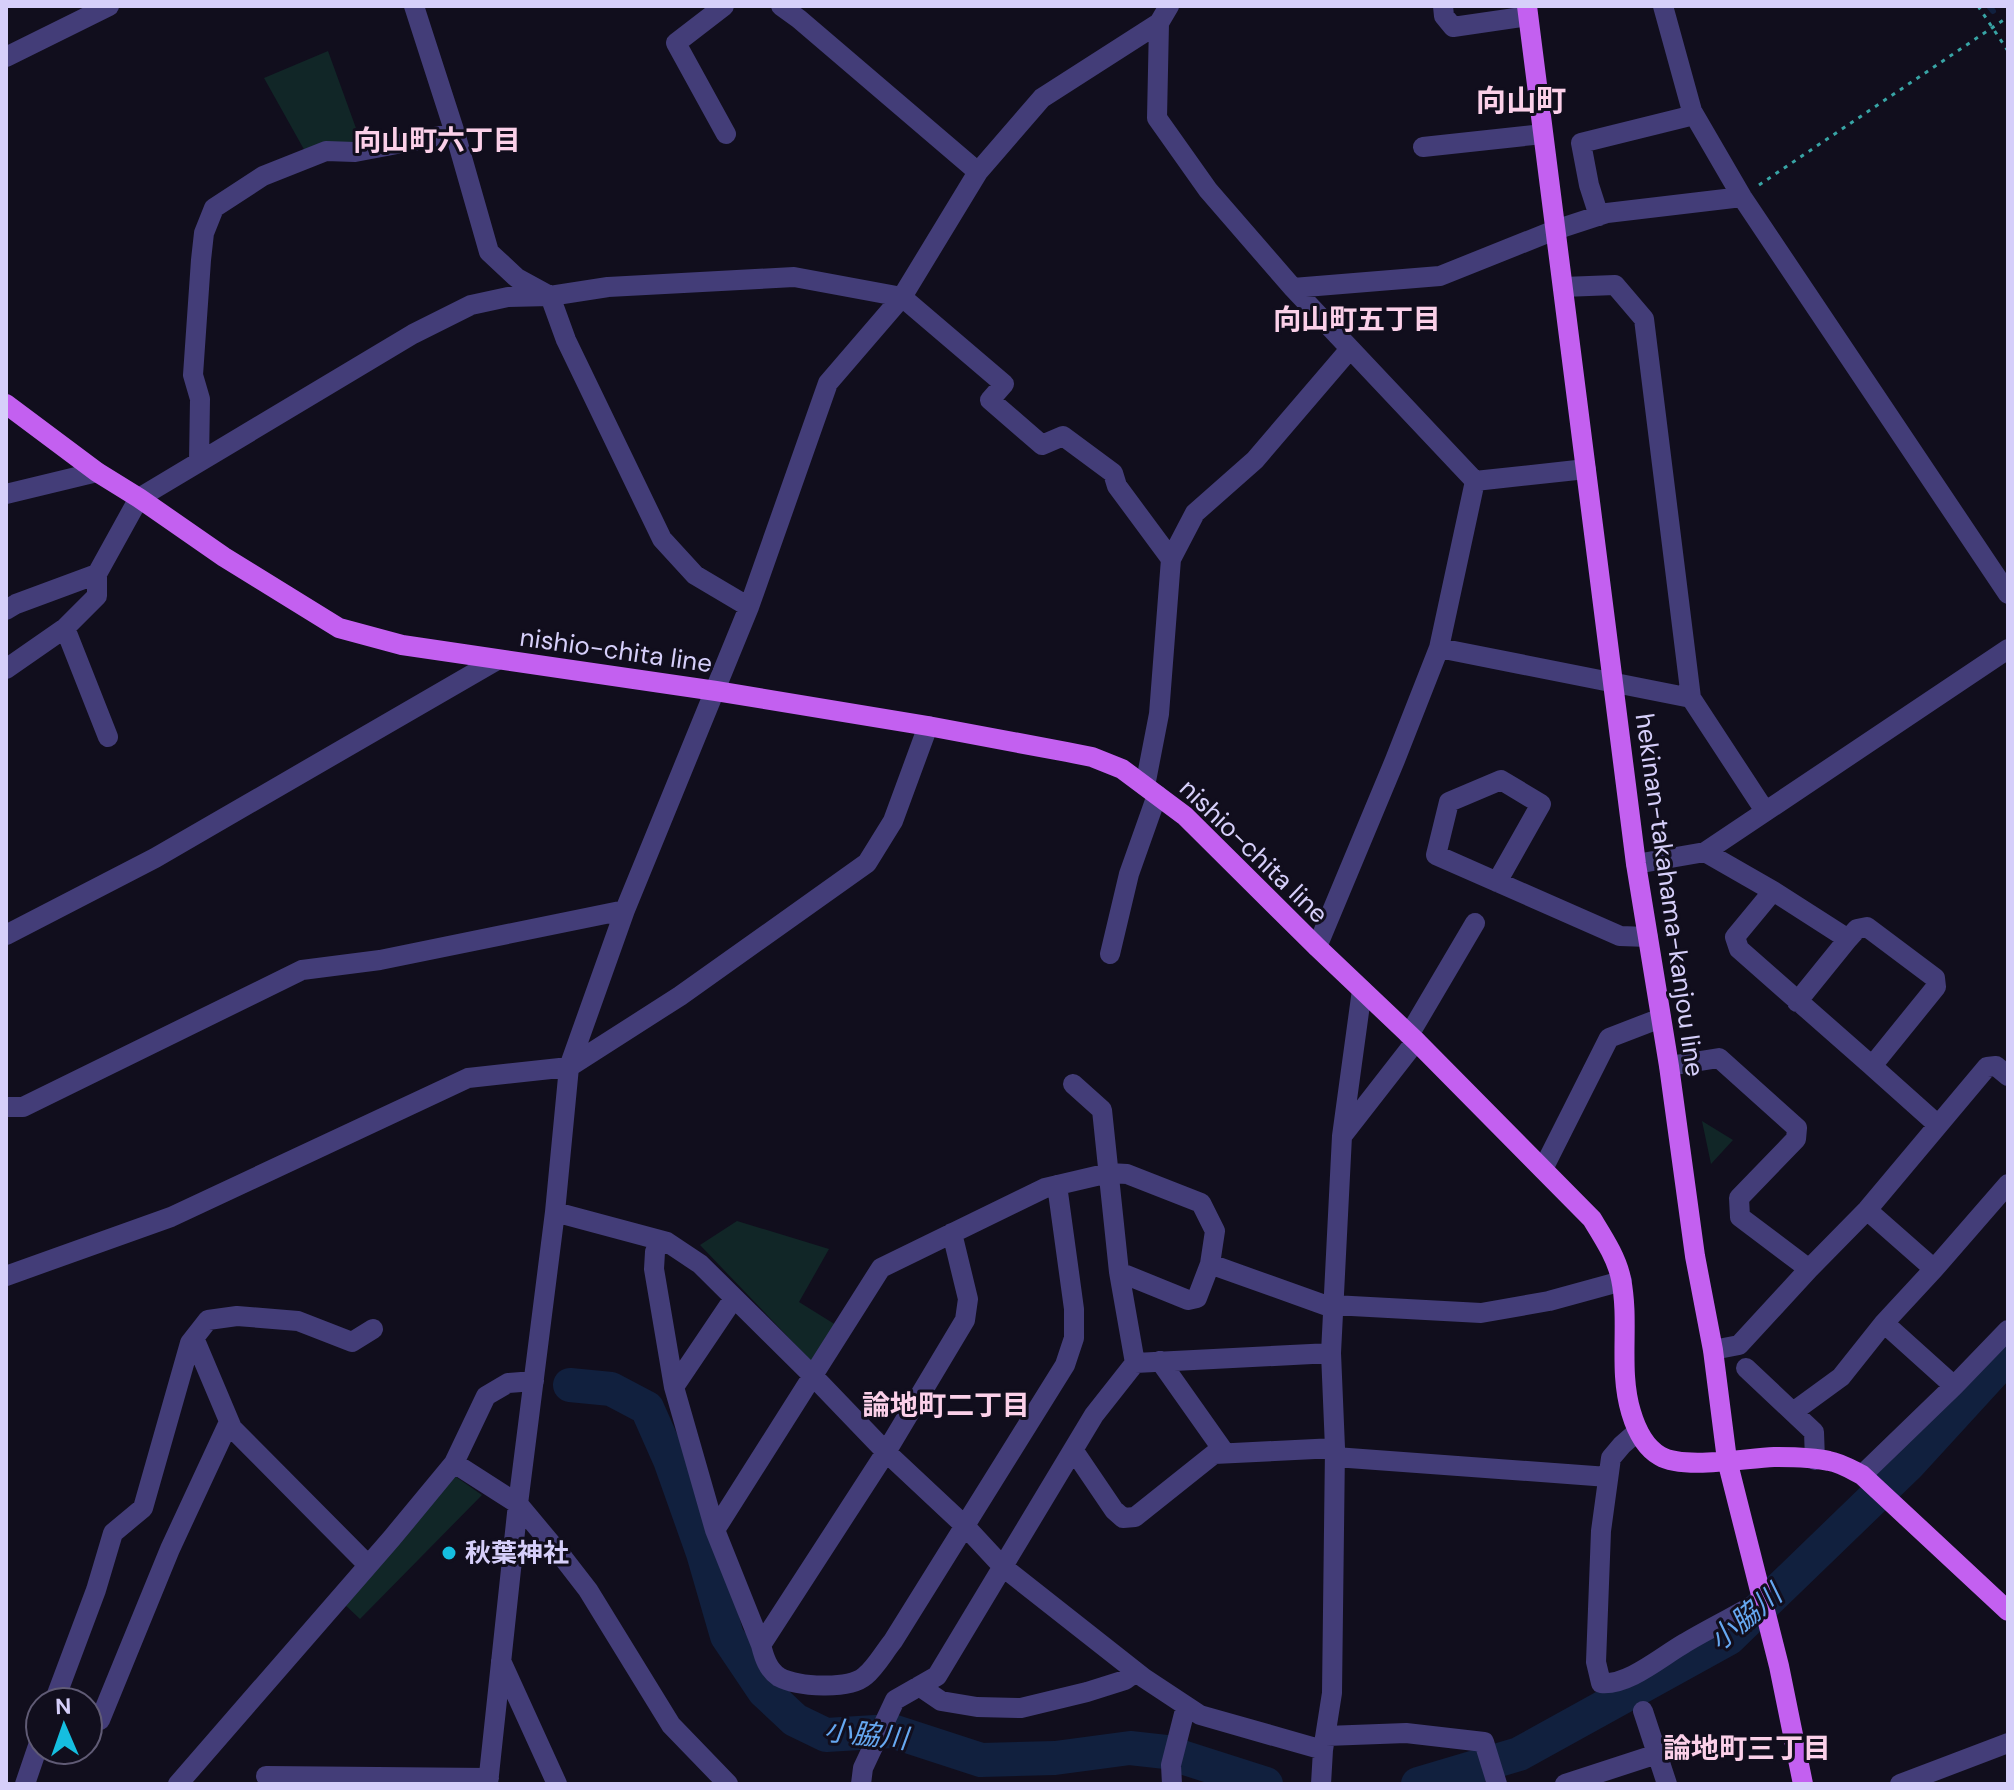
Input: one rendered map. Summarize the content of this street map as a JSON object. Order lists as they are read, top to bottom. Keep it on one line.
{"streets":{"main road":["nishio-chita line","hekinan-takahama-kanjou line"]},"crossings":[["nishio-chita line","hekinan-takahama-kanjou line"]],"districts":["向山町","向山町六丁目","向山町五丁目","論地町二丁目","論地町三丁目"],"water":["小脇川"],"places":["秋葉神社"],"north":"top"}
